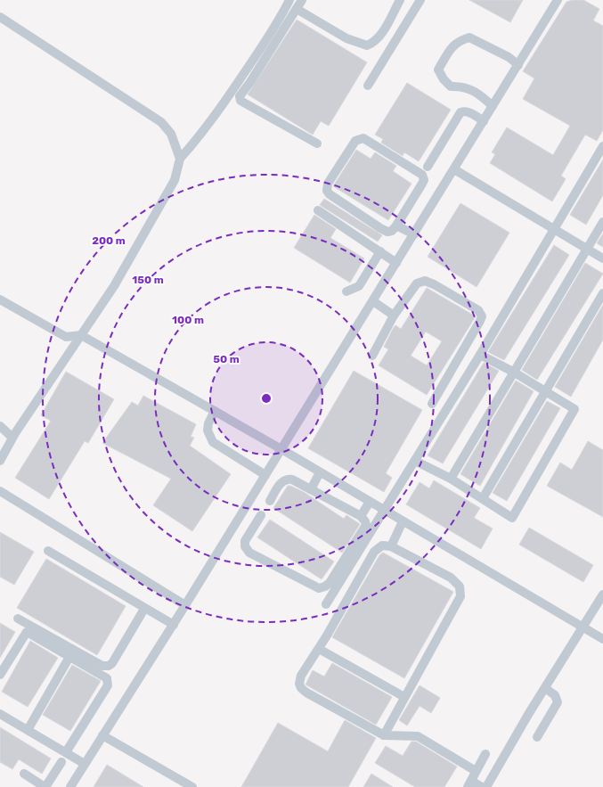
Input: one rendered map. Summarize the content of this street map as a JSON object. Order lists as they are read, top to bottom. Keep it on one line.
{"rings":["200 m","150 m","100 m","50 m"]}
